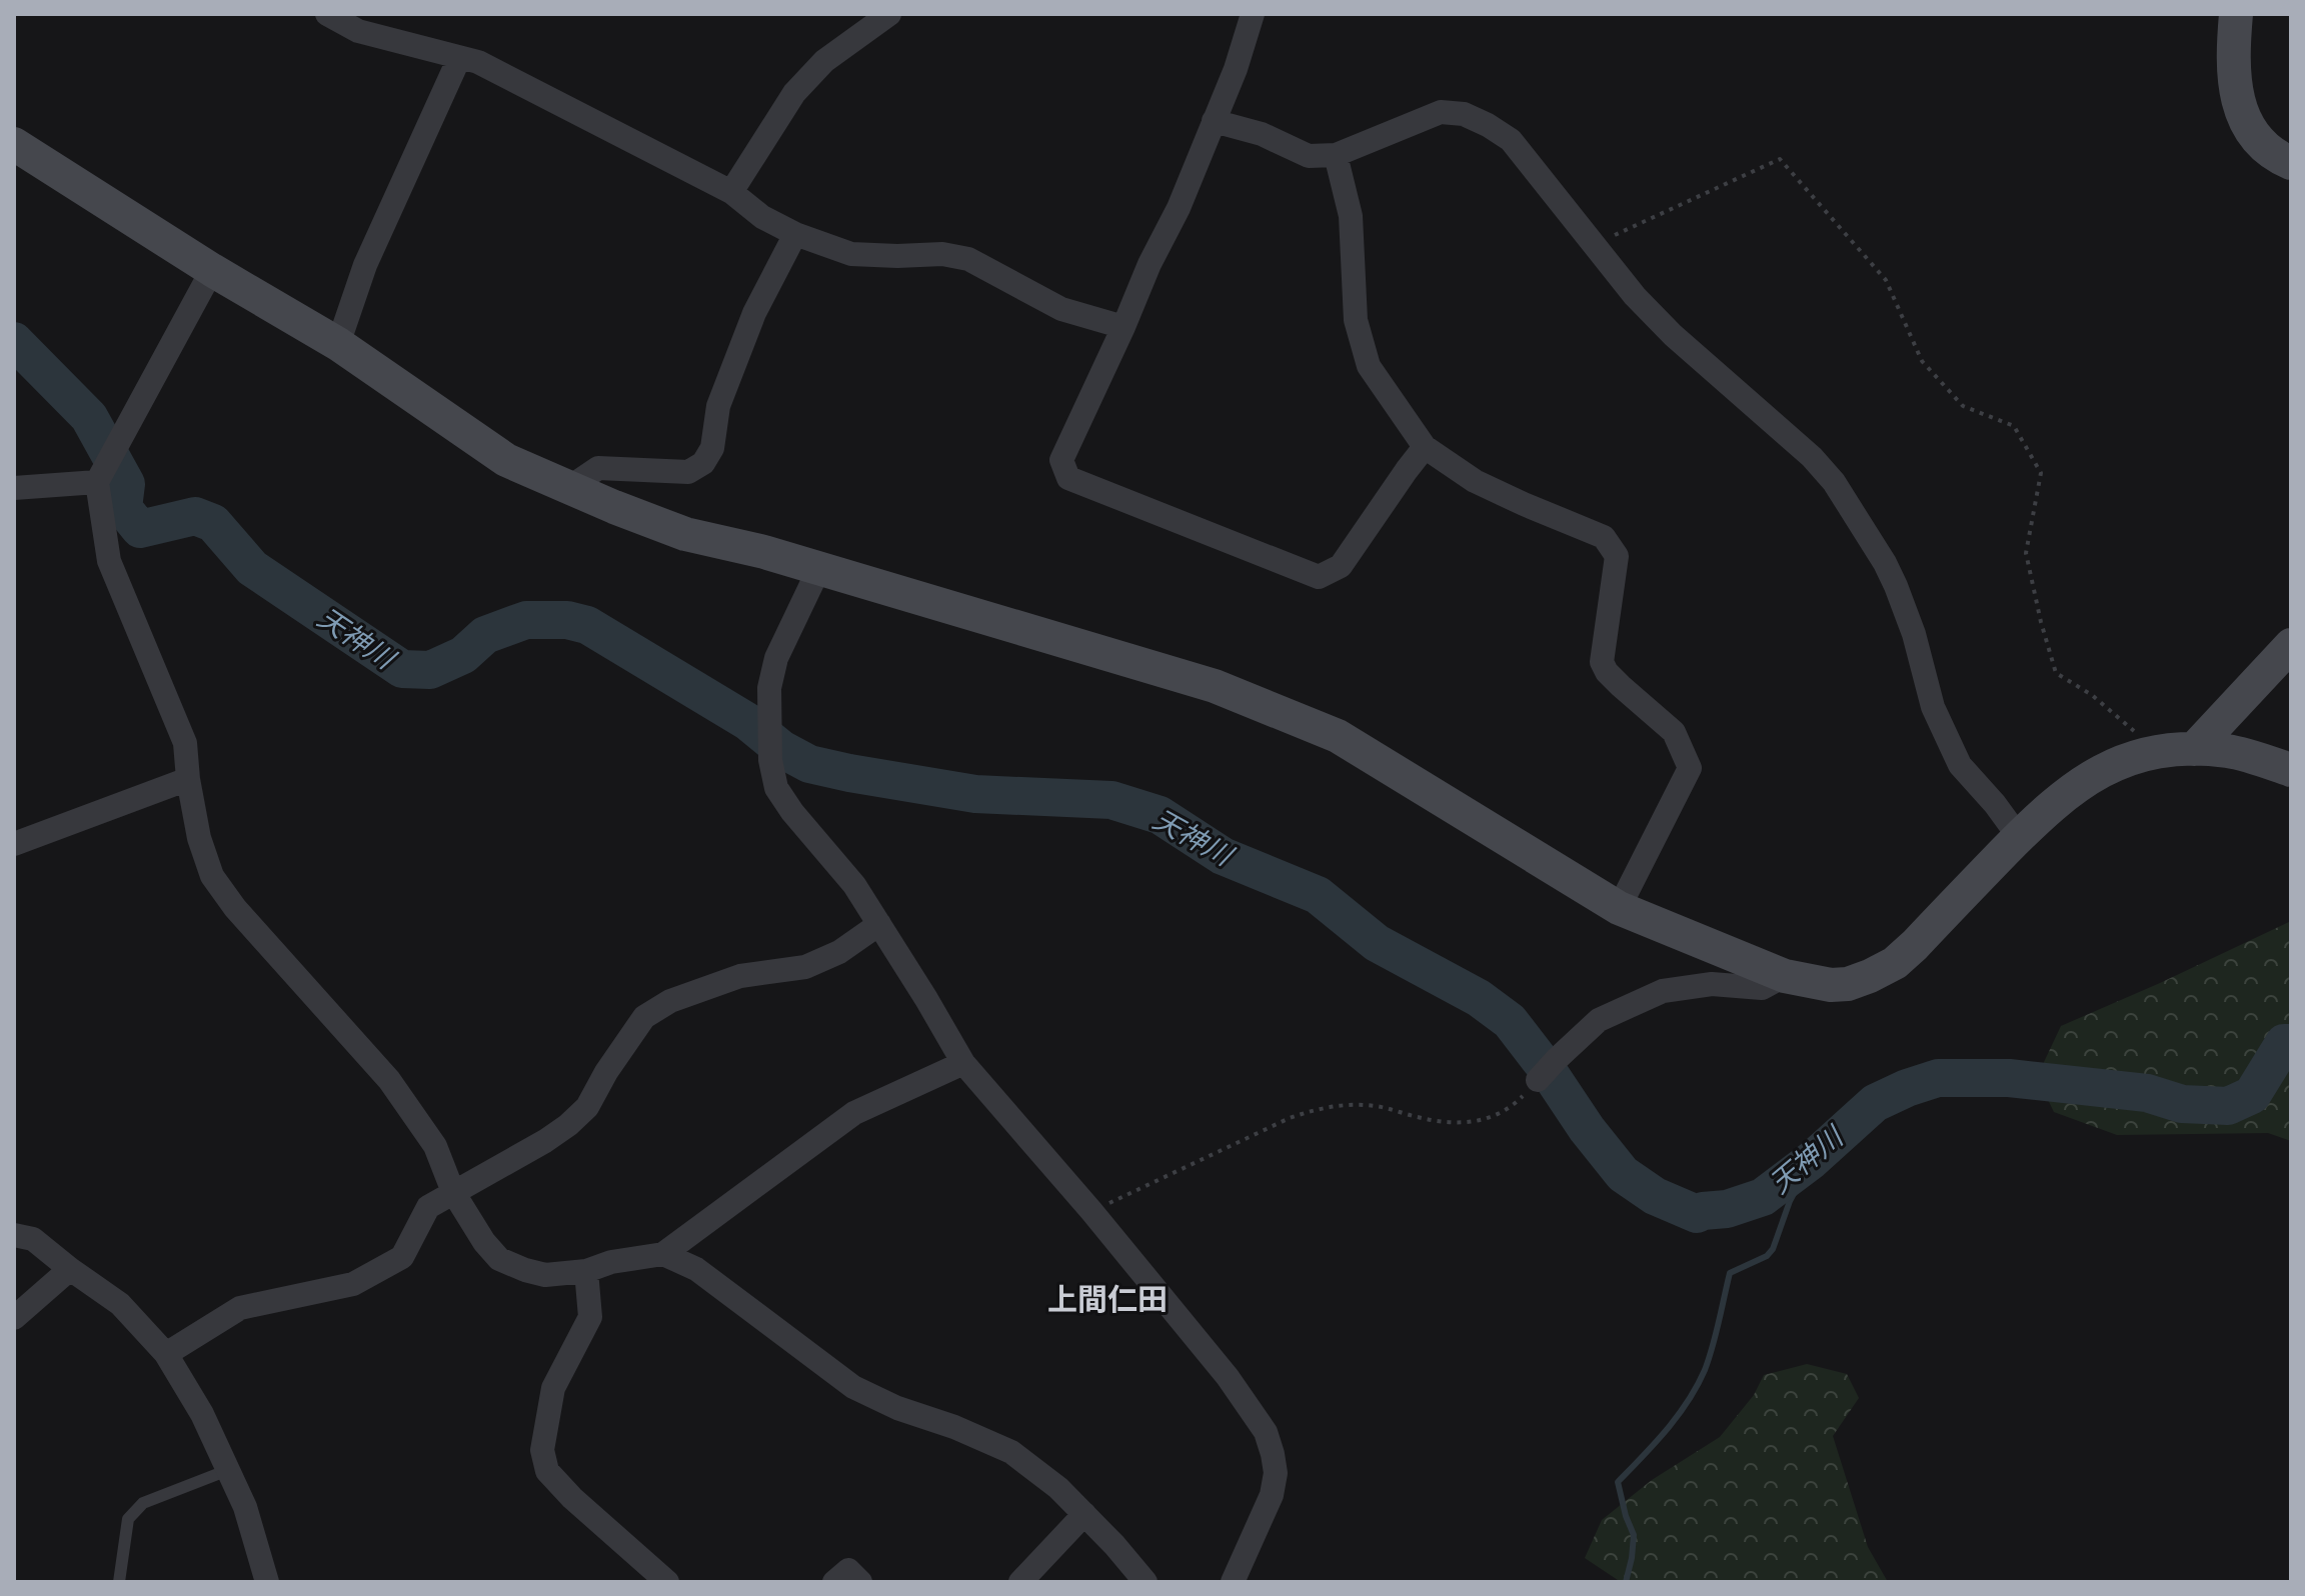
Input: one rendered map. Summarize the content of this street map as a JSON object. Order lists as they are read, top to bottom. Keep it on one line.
{"districts":["上間仁田"],"water":["天神川"]}
